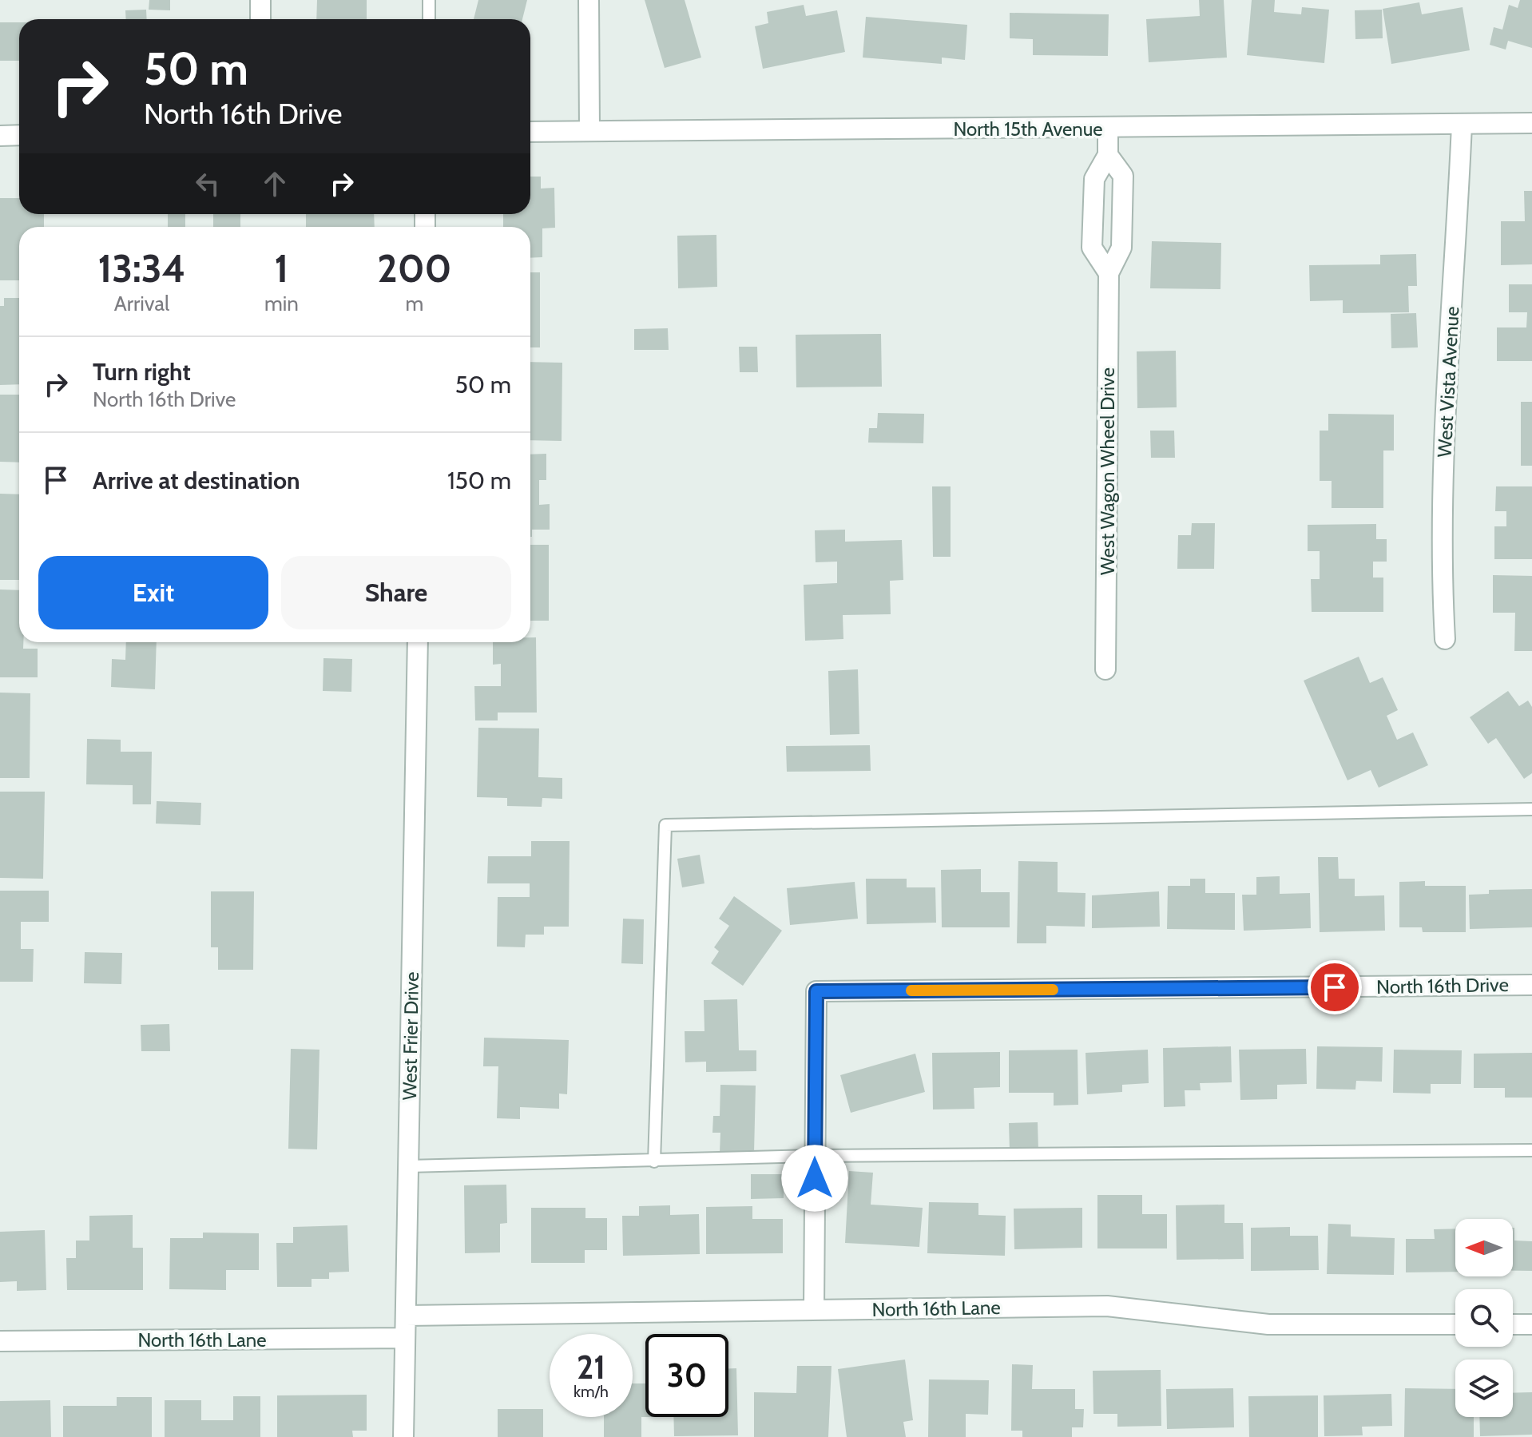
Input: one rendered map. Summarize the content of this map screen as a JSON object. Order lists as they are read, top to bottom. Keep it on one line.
{"streets":{"street":["North 15th Avenue","West Vista Avenue","West Wagon Wheel Drive","North 16th Drive","West Frier Drive","North 16th Lane"]},"crossings":[["North 15th Avenue","West Vista Avenue"],["North 15th Avenue","West Wagon Wheel Drive"],["West Frier Drive","North 16th Lane"]],"north":"left","page":{"turn":["50 m","North 16th Drive"],"eta":["13:34","Arrival","1","min","200","m"],"list":[{"name":"Turn right","note":"North 16th Drive","value":"50 m"},{"name":"Arrive at destination","value":"150 m"}],"buttons":["Exit","Share"],"speed":"21 km/h","limit":"30"}}
